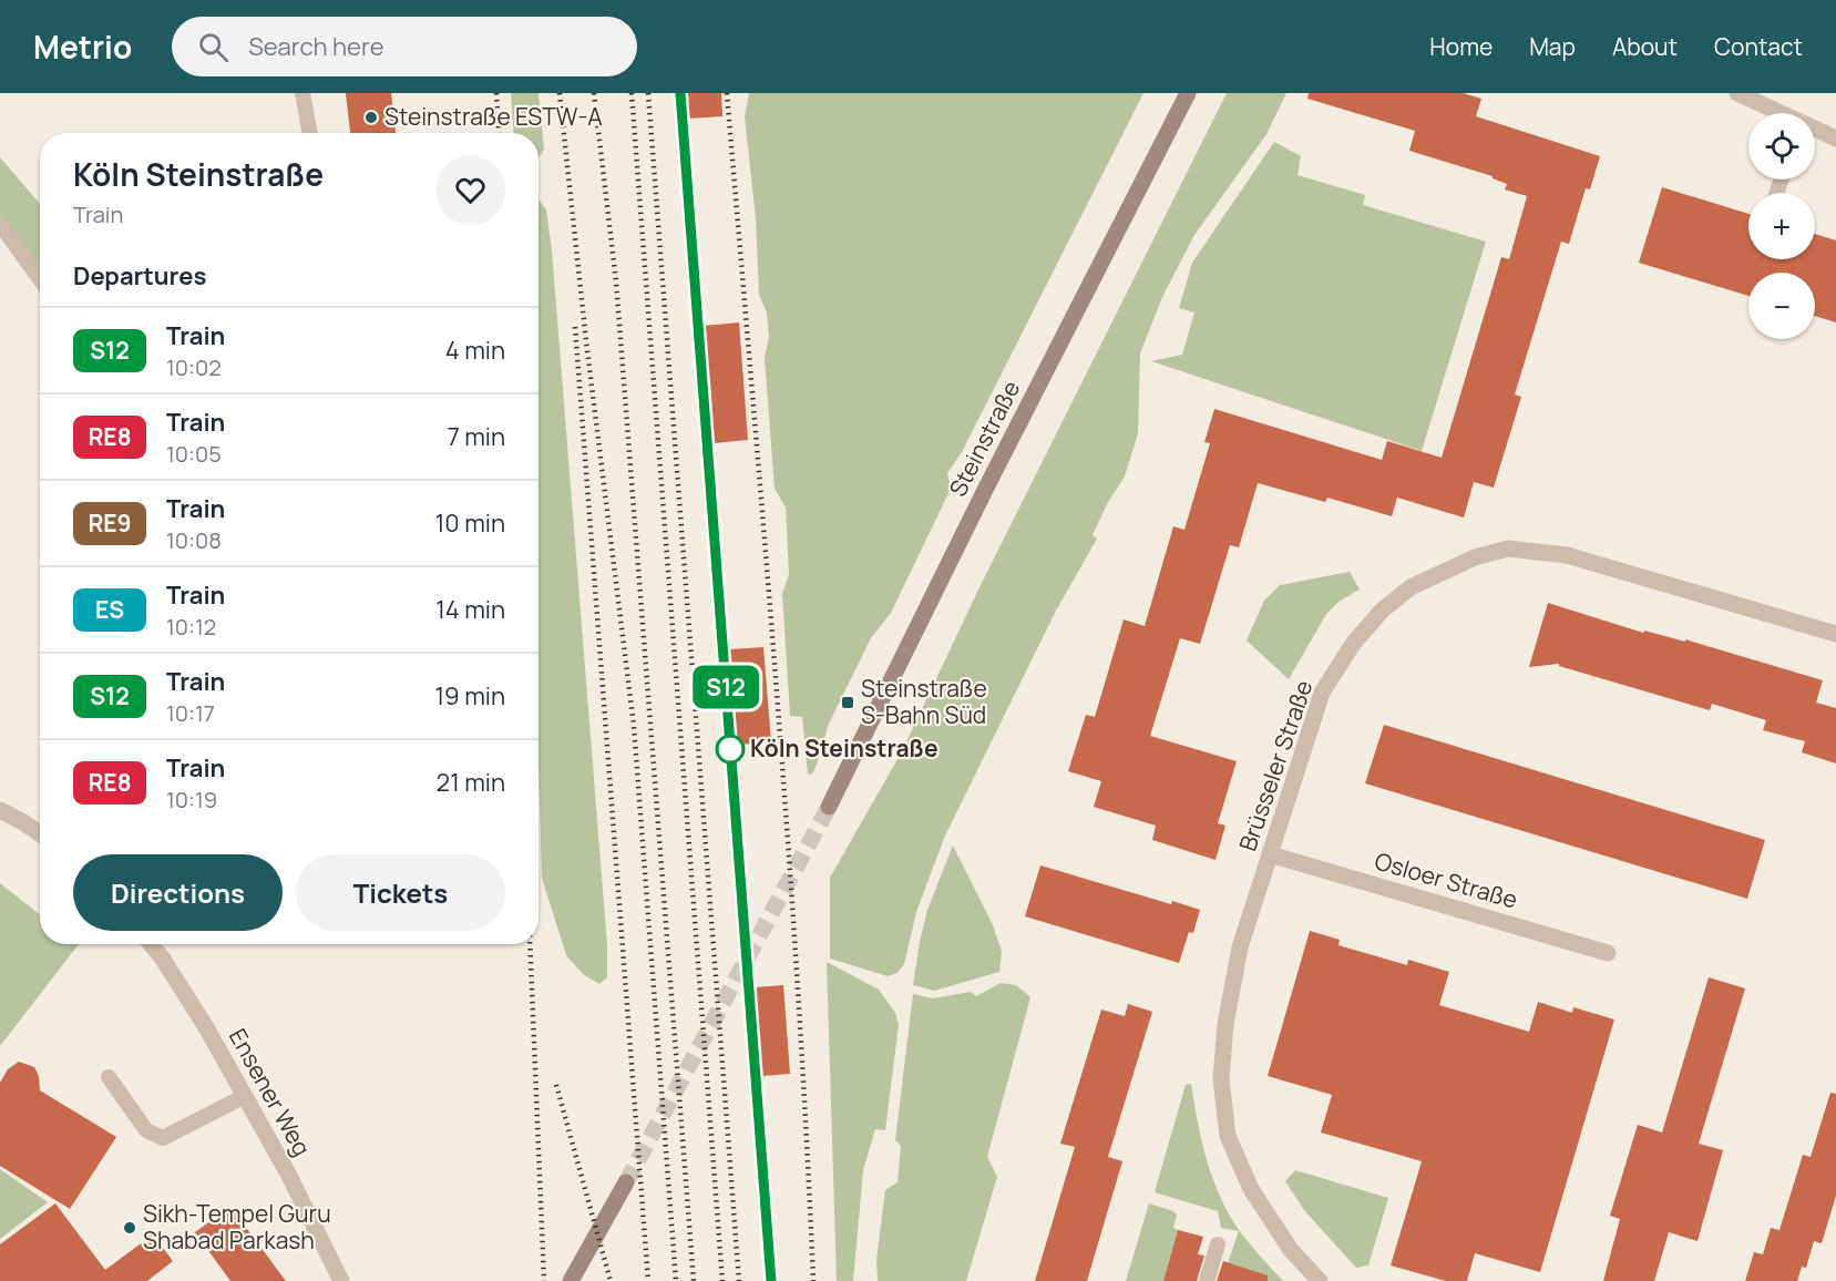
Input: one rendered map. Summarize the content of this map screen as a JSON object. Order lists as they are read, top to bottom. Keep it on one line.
{"streets":{"main road":["Steinstraße"],"street":["Brüsseler Straße","Osloer Straße","Ensener Weg"]},"crossings":[["Brüsseler Straße","Osloer Straße"]],"places":{"other":["Steinstraße ESTW-A","Köln Steinstraße","Sikh-Tempel Guru Shabad Parkash"],"transit":["Steinstraße S-Bahn Süd"]},"page":{"header":"Metrio","search":"Search here","nav":["Home","Map","About","Contact"],"on_map":"S12","map_buttons":["+","−"],"heading":[["Köln Steinstraße","Train"],"Departures"],"list":[{"mark":"S12","name":"Train","note":"10:02","value":"4 min"},{"mark":"RE8","name":"Train","note":"10:05","value":"7 min"},{"mark":"RE9","name":"Train","note":"10:08","value":"10 min"},{"mark":"ES","name":"Train","note":"10:12","value":"14 min"},{"mark":"S12","name":"Train","note":"10:17","value":"19 min"},{"mark":"RE8","name":"Train","note":"10:19","value":"21 min"}],"buttons":["Directions","Tickets"]}}
